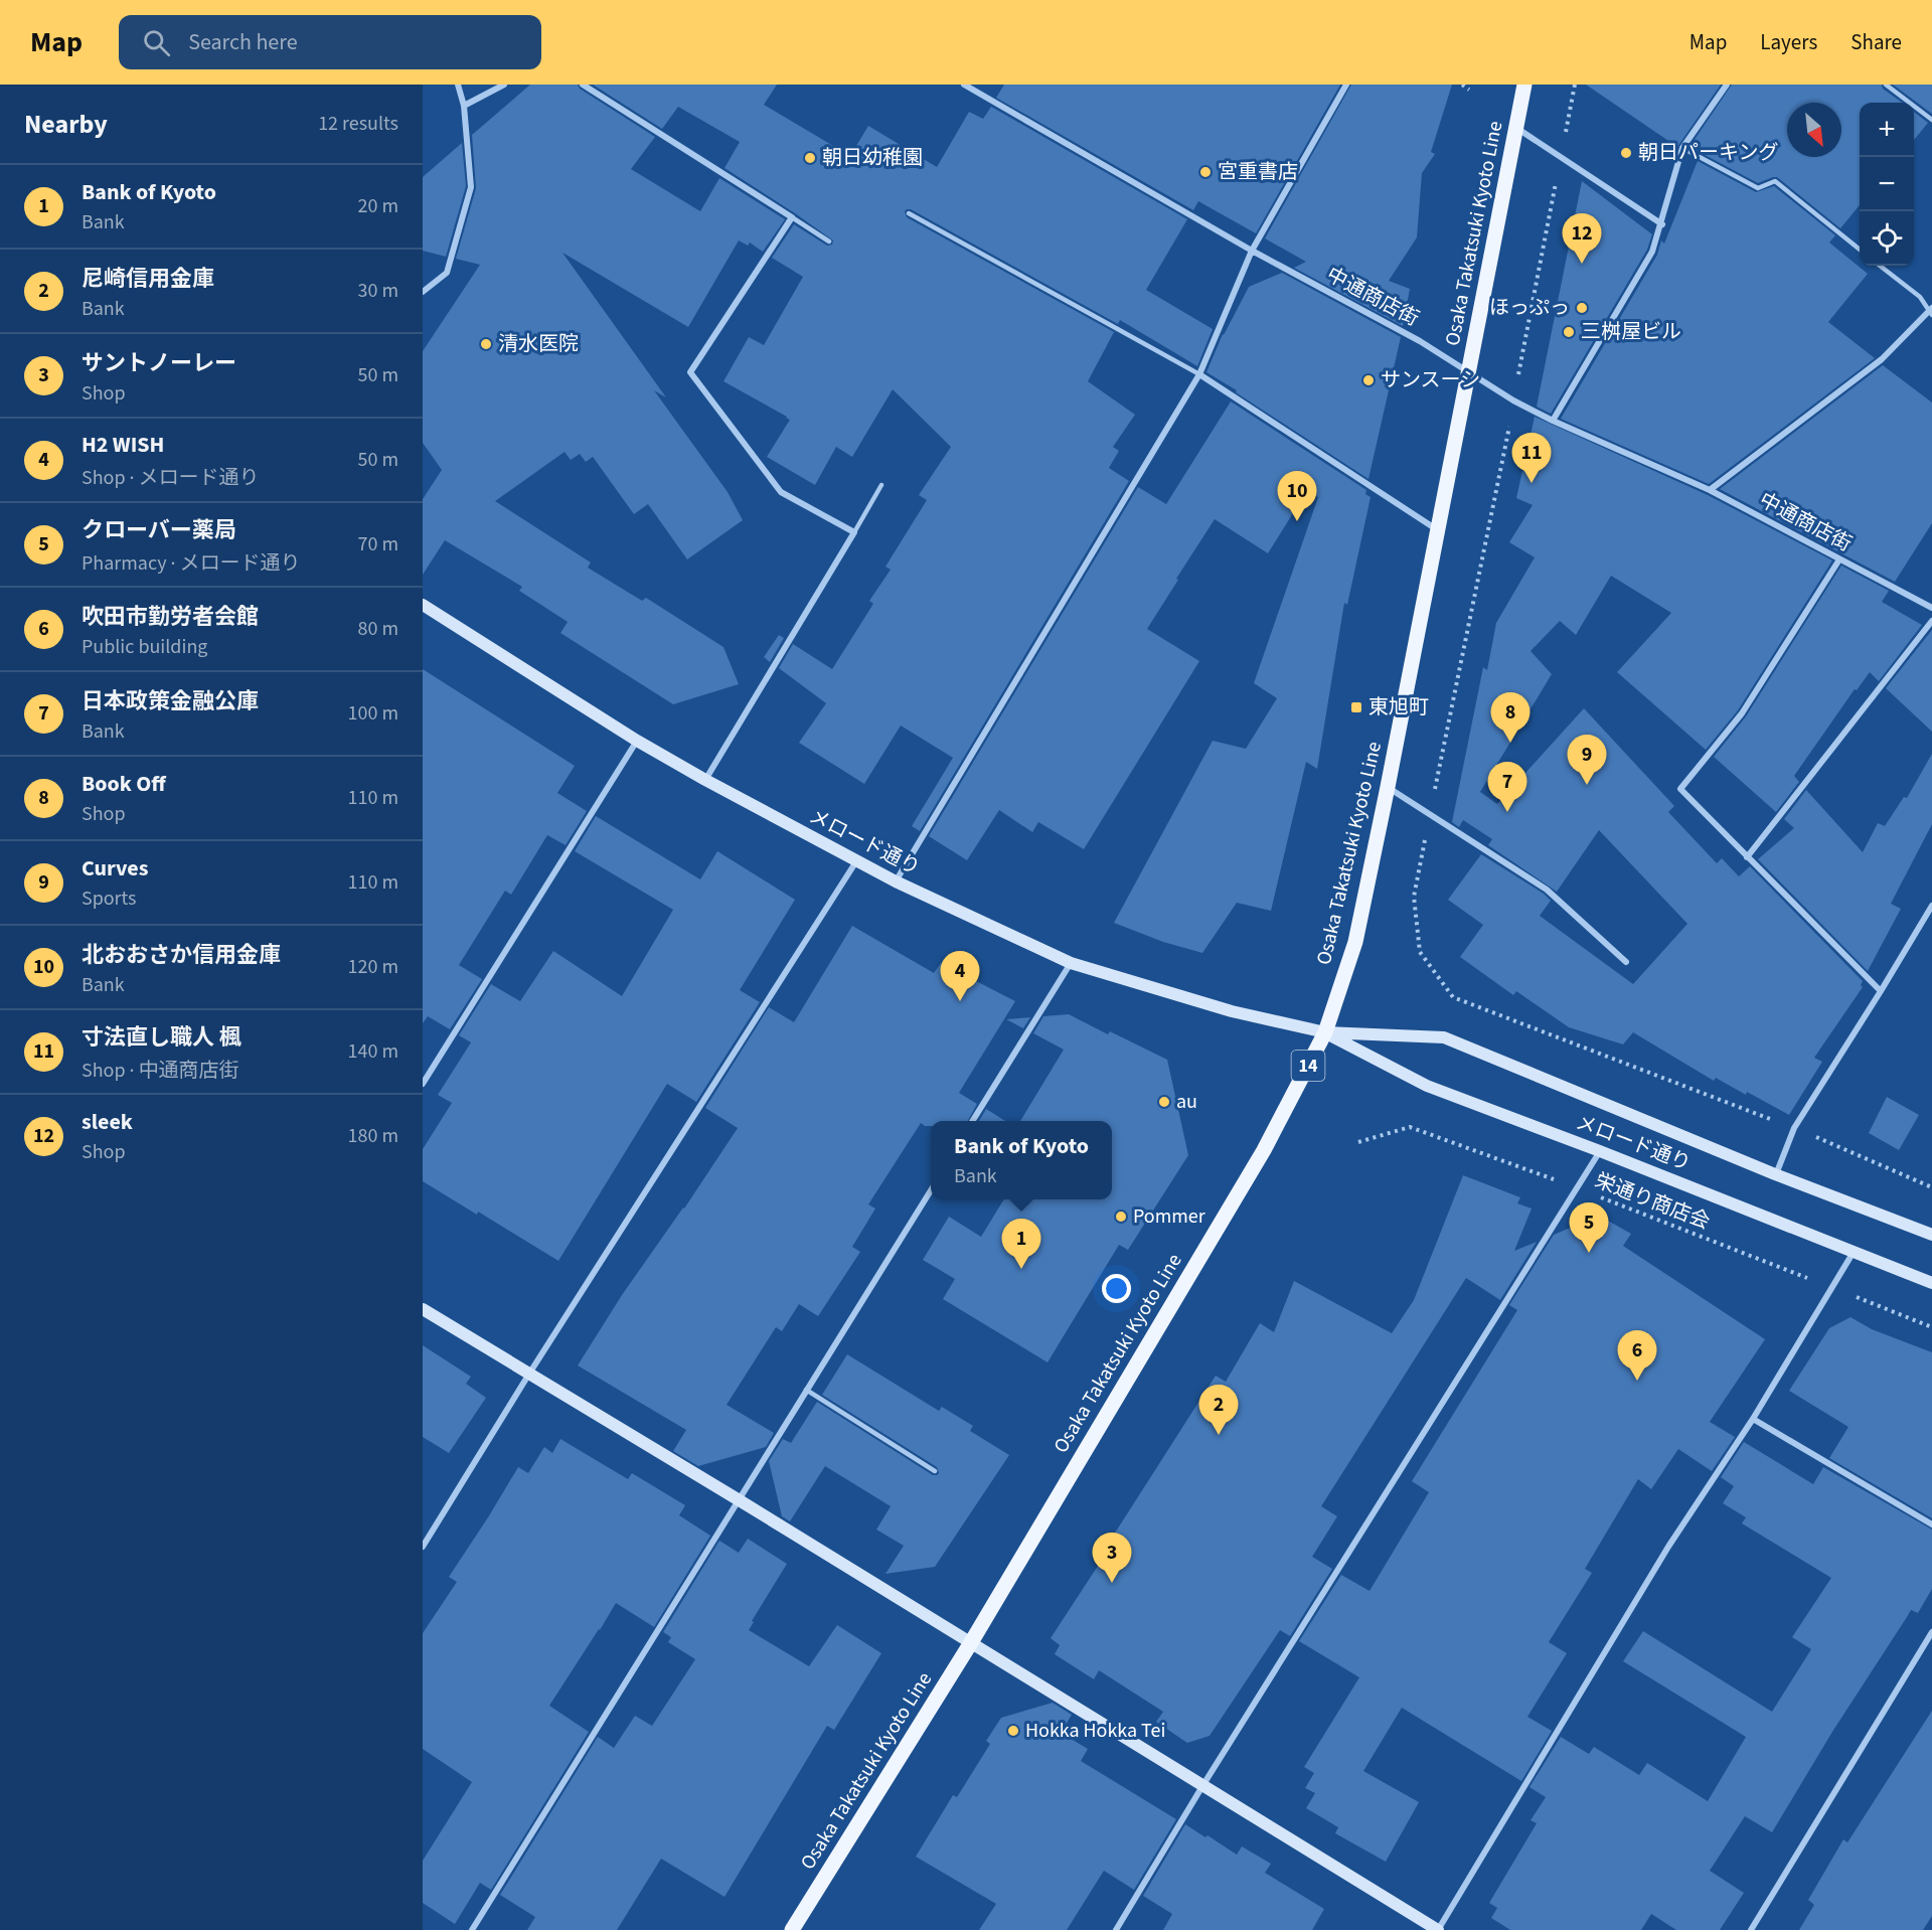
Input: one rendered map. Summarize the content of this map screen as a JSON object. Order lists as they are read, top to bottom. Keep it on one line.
{"streets":{"main road":["Osaka Takatsuki Kyoto Line","14"],"street":["中通商店街","メロード通り"],"path":["栄通り商店会"]},"crossings":[["Osaka Takatsuki Kyoto Line","中通商店街"],["Osaka Takatsuki Kyoto Line","メロード通り"]],"places":{"other":["朝日パーキング","朝日幼稚園","宮重書店","ほっぷっ","三桝屋ビル","清水医院","サンスーシ","au","Pommer","Hokka Hokka Tei"],"transit":["東旭町"]},"north":"bottom right","page":{"header":"Map","search":"Search here","nav":["Map","Layers","Share"],"heading":["Nearby","12 results"],"map_buttons":["+","−"],"list":[{"mark":"1","name":"Bank of Kyoto","note":"Bank","value":"20 m"},{"mark":"2","name":"尼崎信用金庫","note":"Bank","value":"30 m"},{"mark":"3","name":"サントノーレー","note":"Shop","value":"50 m"},{"mark":"4","name":"H2 WISH","note":"Shop · メロード通り","value":"50 m"},{"mark":"5","name":"クローバー薬局","note":"Pharmacy · メロード通り","value":"70 m"},{"mark":"6","name":"吹田市勤労者会館","note":"Public building","value":"80 m"},{"mark":"7","name":"日本政策金融公庫","note":"Bank","value":"100 m"},{"mark":"8","name":"Book Off","note":"Shop","value":"110 m"},{"mark":"9","name":"Curves","note":"Sports","value":"110 m"},{"mark":"10","name":"北おおさか信用金庫","note":"Bank","value":"120 m"},{"mark":"11","name":"寸法直し職人 楓","note":"Shop · 中通商店街","value":"140 m"},{"mark":"12","name":"sleek","note":"Shop","value":"180 m"}],"pins":["12","11","10","8","9","7","4","5","1","6","2","3"],"popup":["Bank of Kyoto","Bank"]}}
